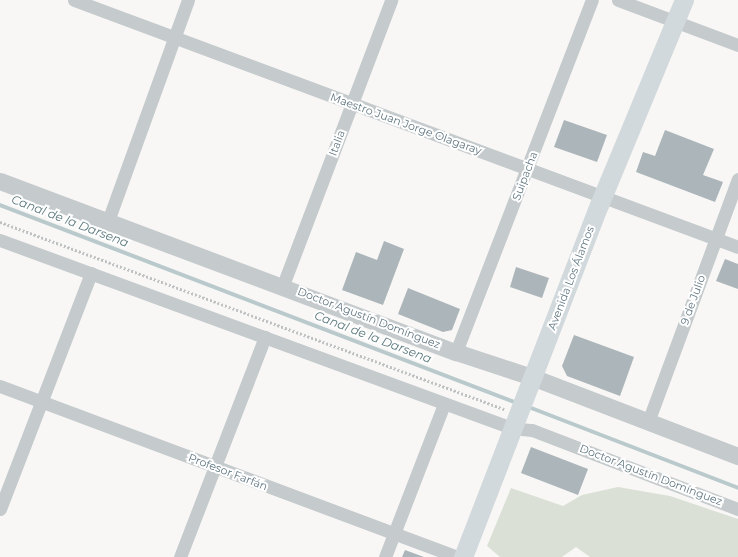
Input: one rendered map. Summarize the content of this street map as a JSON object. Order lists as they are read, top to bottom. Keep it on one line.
{"streets":{"main road":["Avenida Los Álamos"],"street":["Maestro Juan Jorge Olagaray","Italia","Suipacha","9 de Julio","Doctor Agustín Domínguez","Profesor Farfán"]},"crossings":[["Maestro Juan Jorge Olagaray","Italia"],["Maestro Juan Jorge Olagaray","Suipacha"],["Maestro Juan Jorge Olagaray","Avenida Los Álamos"],["Maestro Juan Jorge Olagaray","9 de Julio"],["Italia","Doctor Agustín Domínguez"],["Suipacha","Doctor Agustín Domínguez"],["Avenida Los Álamos","Doctor Agustín Domínguez"],["9 de Julio","Doctor Agustín Domínguez"]],"water":["Canal de la Darsena"]}
